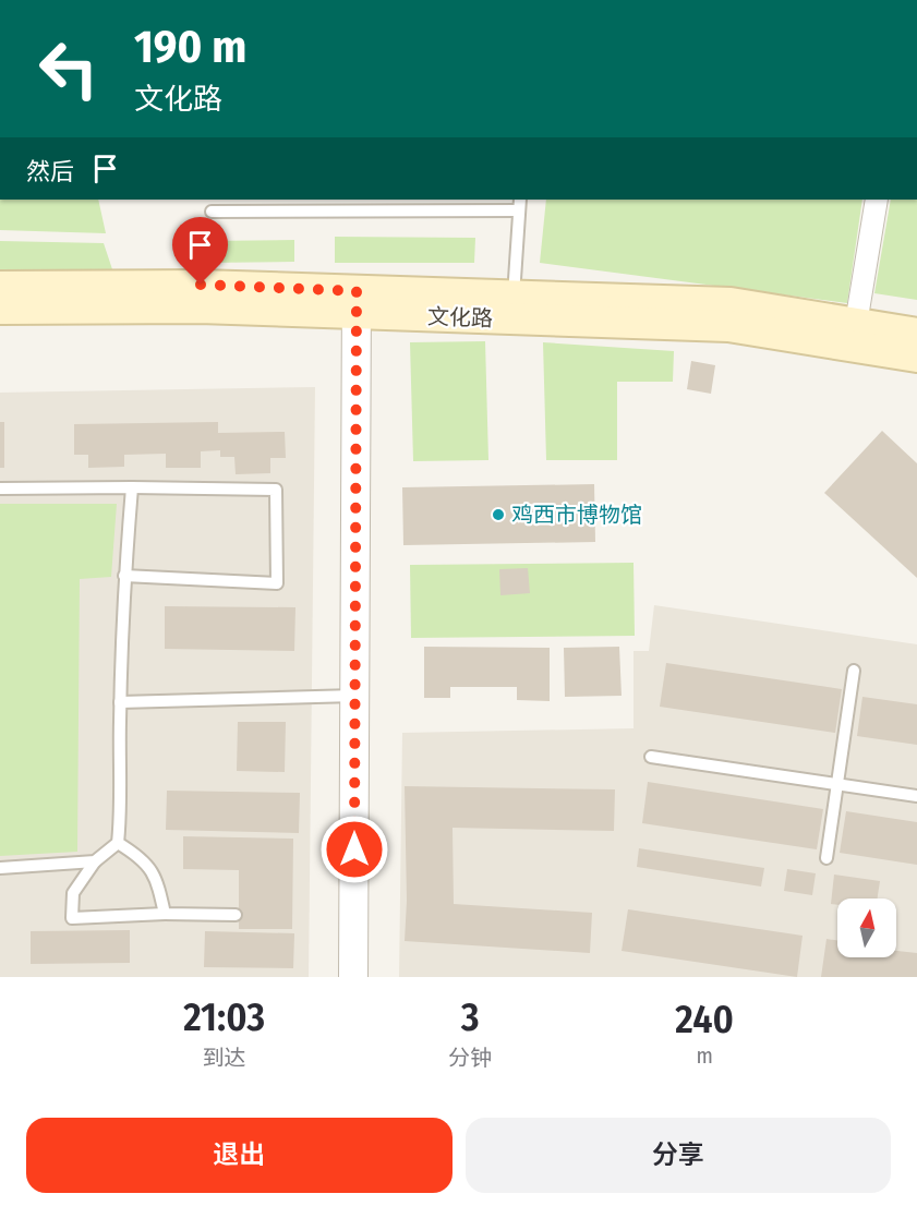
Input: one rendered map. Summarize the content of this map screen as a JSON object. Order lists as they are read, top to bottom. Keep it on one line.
{"streets":{"main road":["文化路"]},"places":["鸡西市博物馆"],"north":"top","page":{"turn":["190 m","文化路"],"then":"然后","eta":["21:03","到达","3","分钟","240","m"],"buttons":["退出","分享"]}}
